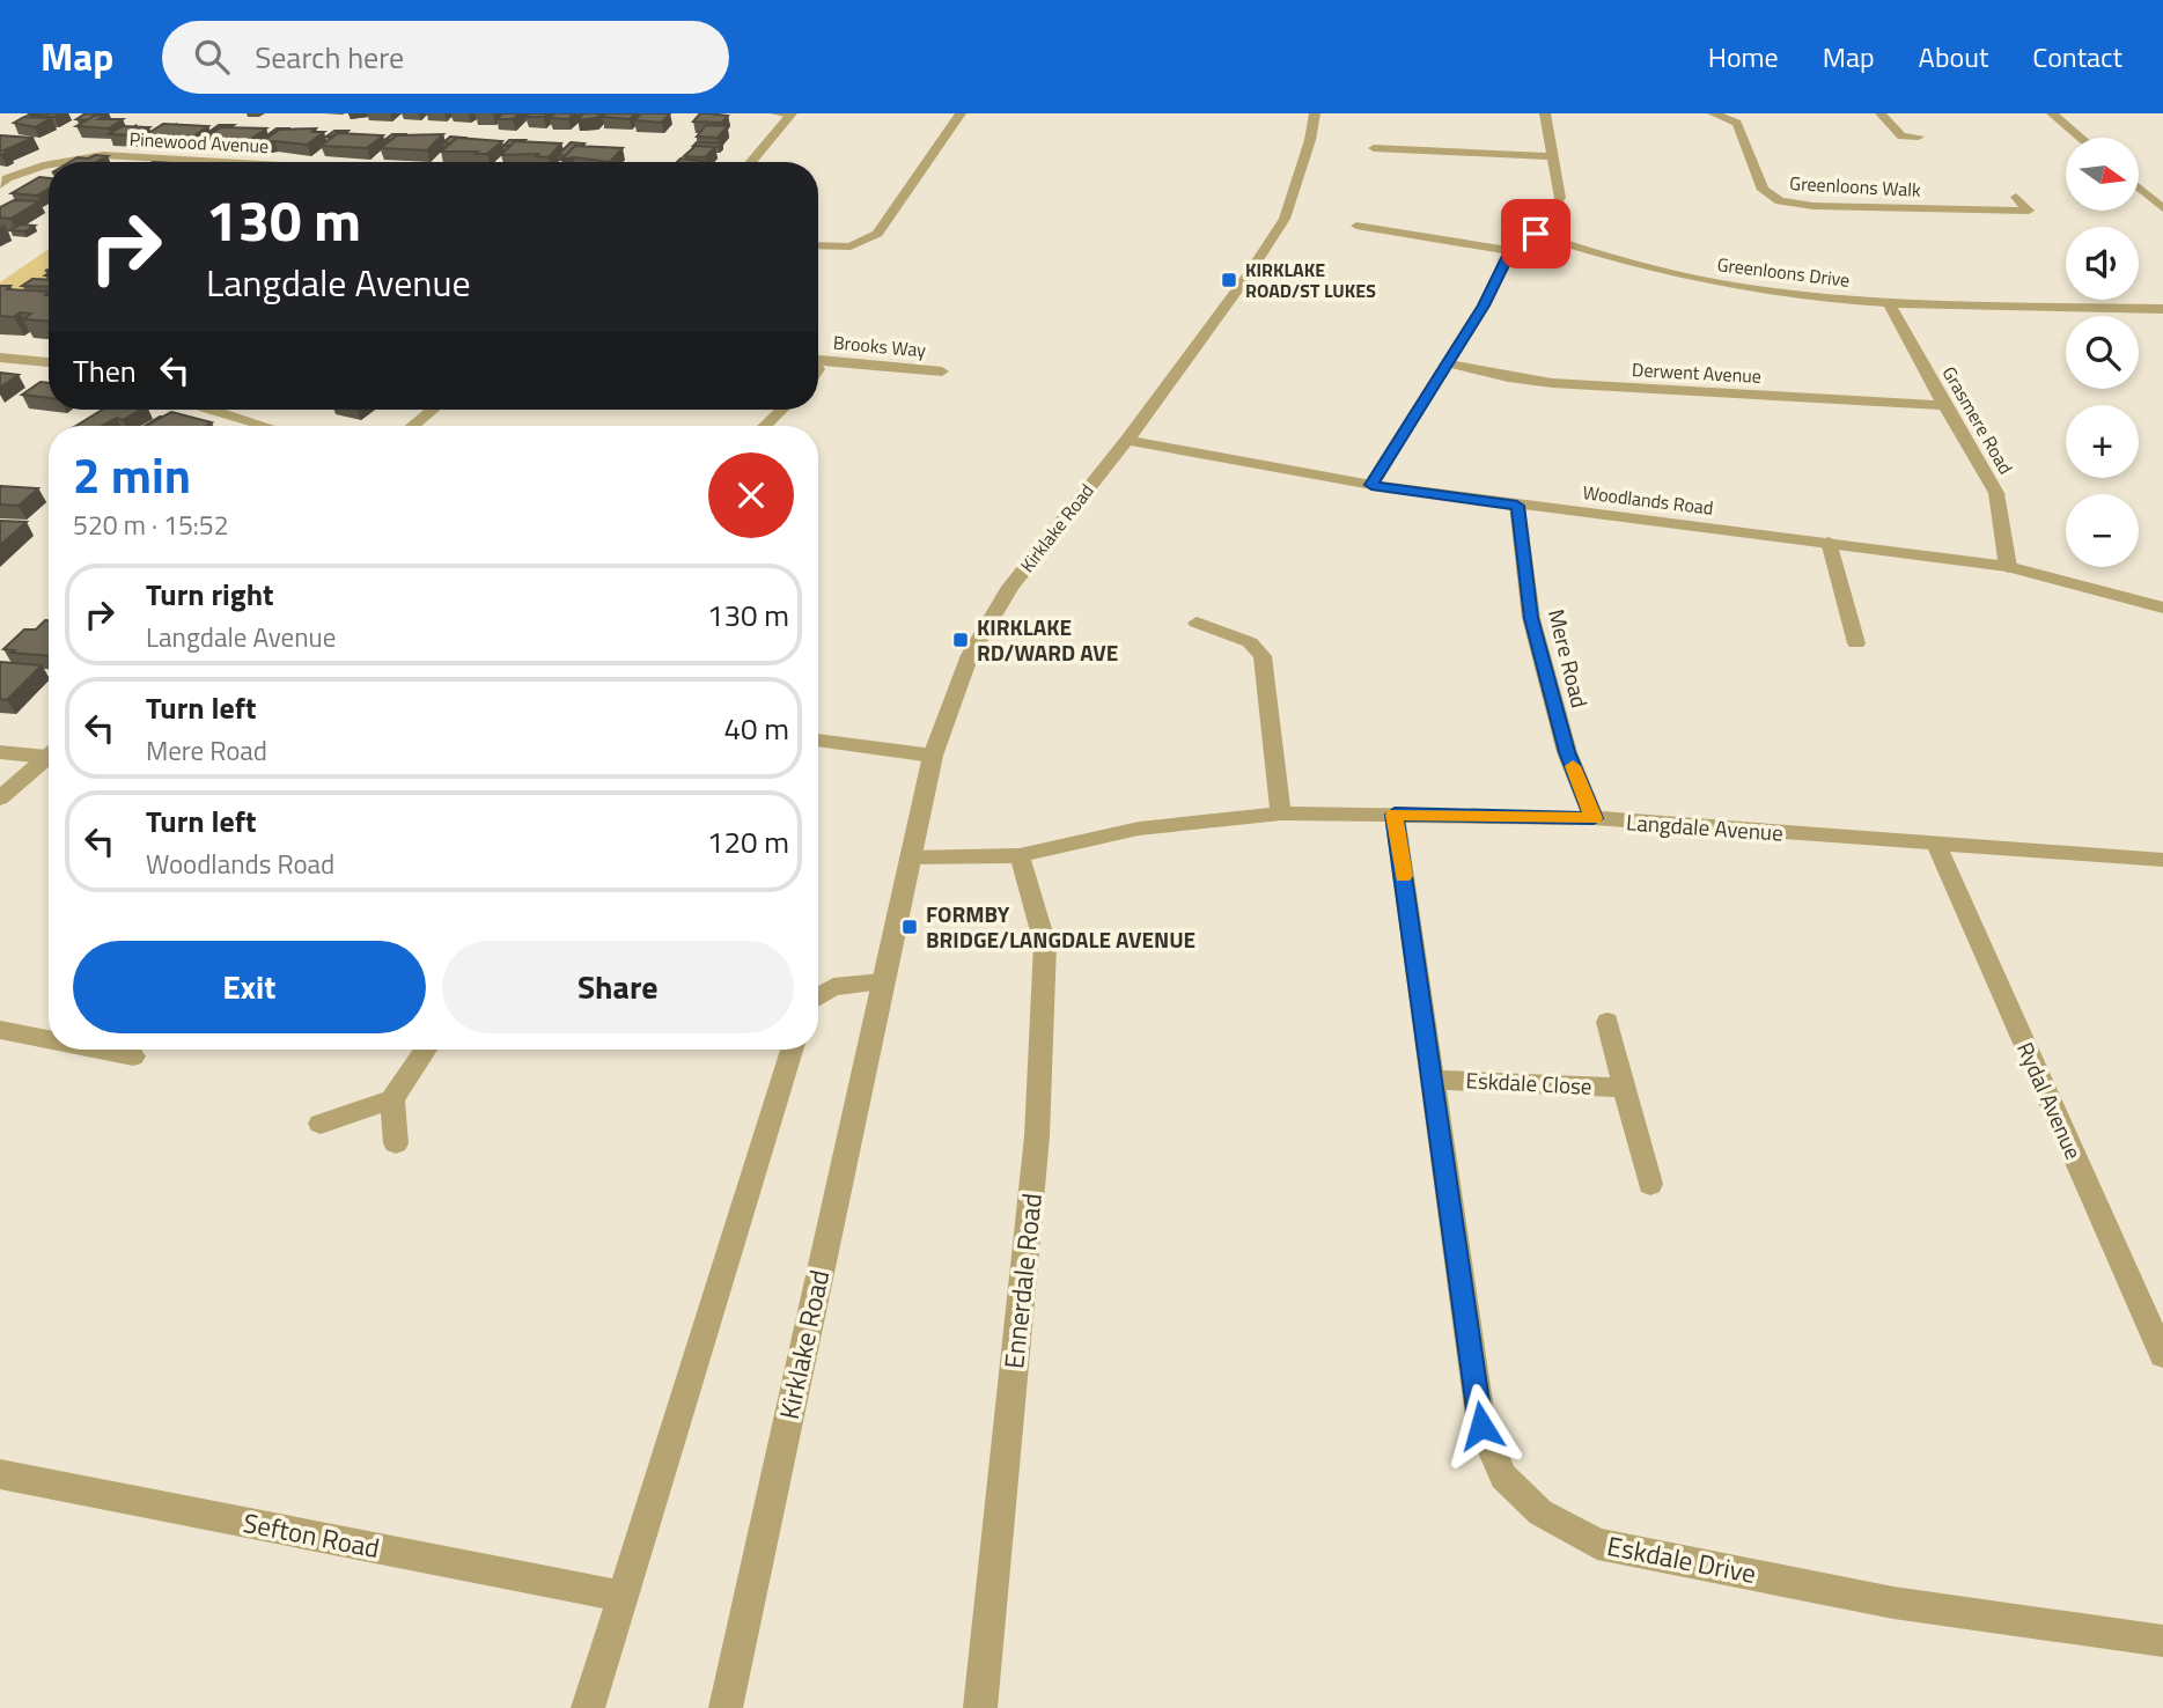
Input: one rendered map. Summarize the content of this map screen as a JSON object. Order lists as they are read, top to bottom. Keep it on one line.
{"streets":{"street":["Pinewood Avenue","Greenloons Walk","Greenloons Drive","Brooks Way","Derwent Avenue","Grasmere Road","Woodlands Road","Kirklake Road","Mere Road","Langdale Avenue","Eskdale Close","Rydal Avenue","Ennerdale Road","Sefton Road","Eskdale Drive"]},"crossings":[["Greenloons Drive","Grasmere Road"],["Derwent Avenue","Grasmere Road"],["Grasmere Road","Woodlands Road"],["Woodlands Road","Kirklake Road"],["Woodlands Road","Mere Road"],["Kirklake Road","Langdale Avenue"],["Mere Road","Langdale Avenue"],["Langdale Avenue","Rydal Avenue"],["Langdale Avenue","Ennerdale Road"],["Langdale Avenue","Eskdale Drive"],["Eskdale Close","Eskdale Drive"]],"places":{"transit":["KIRKLAKE ROAD/ST LUKES","KIRKLAKE RD/WARD AVE","FORMBY BRIDGE/LANGDALE AVENUE"]},"north":"right","page":{"header":"Map","search":"Search here","nav":["Home","Map","About","Contact"],"map_buttons":["+","−"],"turn":["130 m","Langdale Avenue"],"then":"Then","heading":["2 min","520 m · 15:52"],"list":[{"name":"Turn right","note":"Langdale Avenue","value":"130 m"},{"name":"Turn left","note":"Mere Road","value":"40 m"},{"name":"Turn left","note":"Woodlands Road","value":"120 m"}],"buttons":["Exit","Share"]}}
